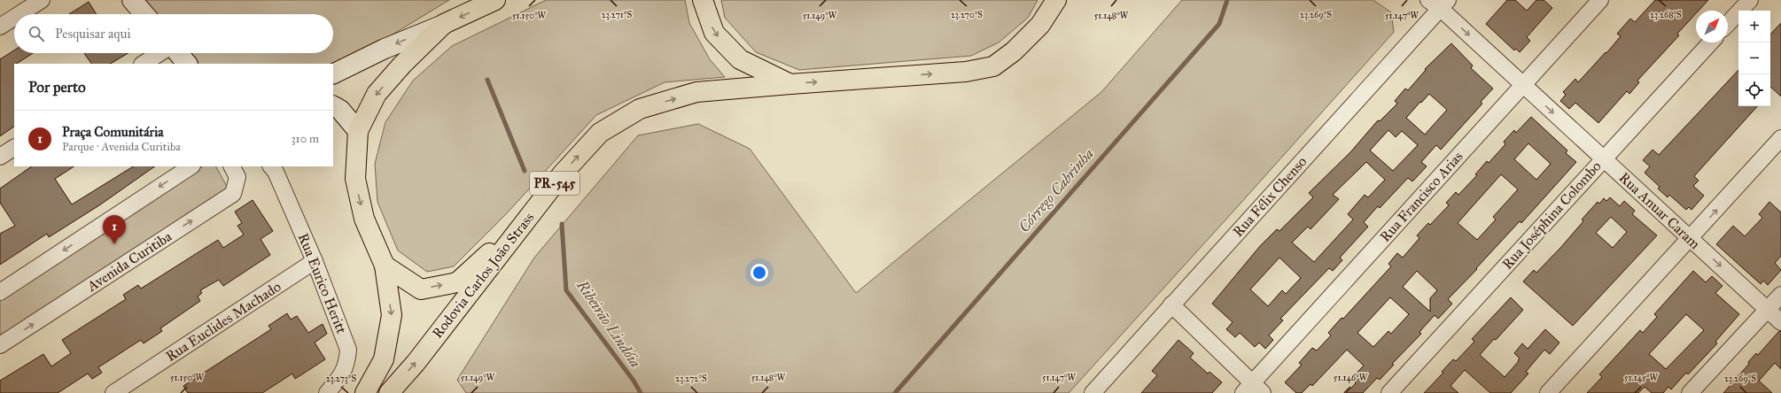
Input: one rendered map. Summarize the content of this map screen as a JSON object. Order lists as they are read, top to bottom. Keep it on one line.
{"streets":{"highway":["PR-545","Rodovia Carlos João Strass"],"street":["Rua Félix Chenso","Rua Francisco Arias","Rua Anuar Caram","Rua Joséphina Colombo","Avenida Curitiba","Rua Eurico Heritt","Rua Euclides Machado"]},"crossings":[["Rua Félix Chenso","Rua Anuar Caram"],["Rua Francisco Arias","Rua Anuar Caram"],["Rua Anuar Caram","Rua Joséphina Colombo"],["Rua Eurico Heritt","Rua Euclides Machado"]],"one_way":["Rua Anuar Caram","Rodovia Carlos João Strass"],"water":["Córrego Cabrinha","Ribeirão Lindóia"],"north":"top right","page":{"map_buttons":["+","−"],"search":"Pesquisar aqui","heading":"Por perto","list":[{"mark":"1","name":"Praça Comunitária","note":"Parque · Avenida Curitiba","value":"310 m"}],"pins":"1"},"coordinates":["23.271°S","23.268°S","23.270°S","23.269°S","51.150°W","51.149°W","51.148°W","51.147°W","51.146°W","51.145°W","23.273°S","23.272°S"]}
